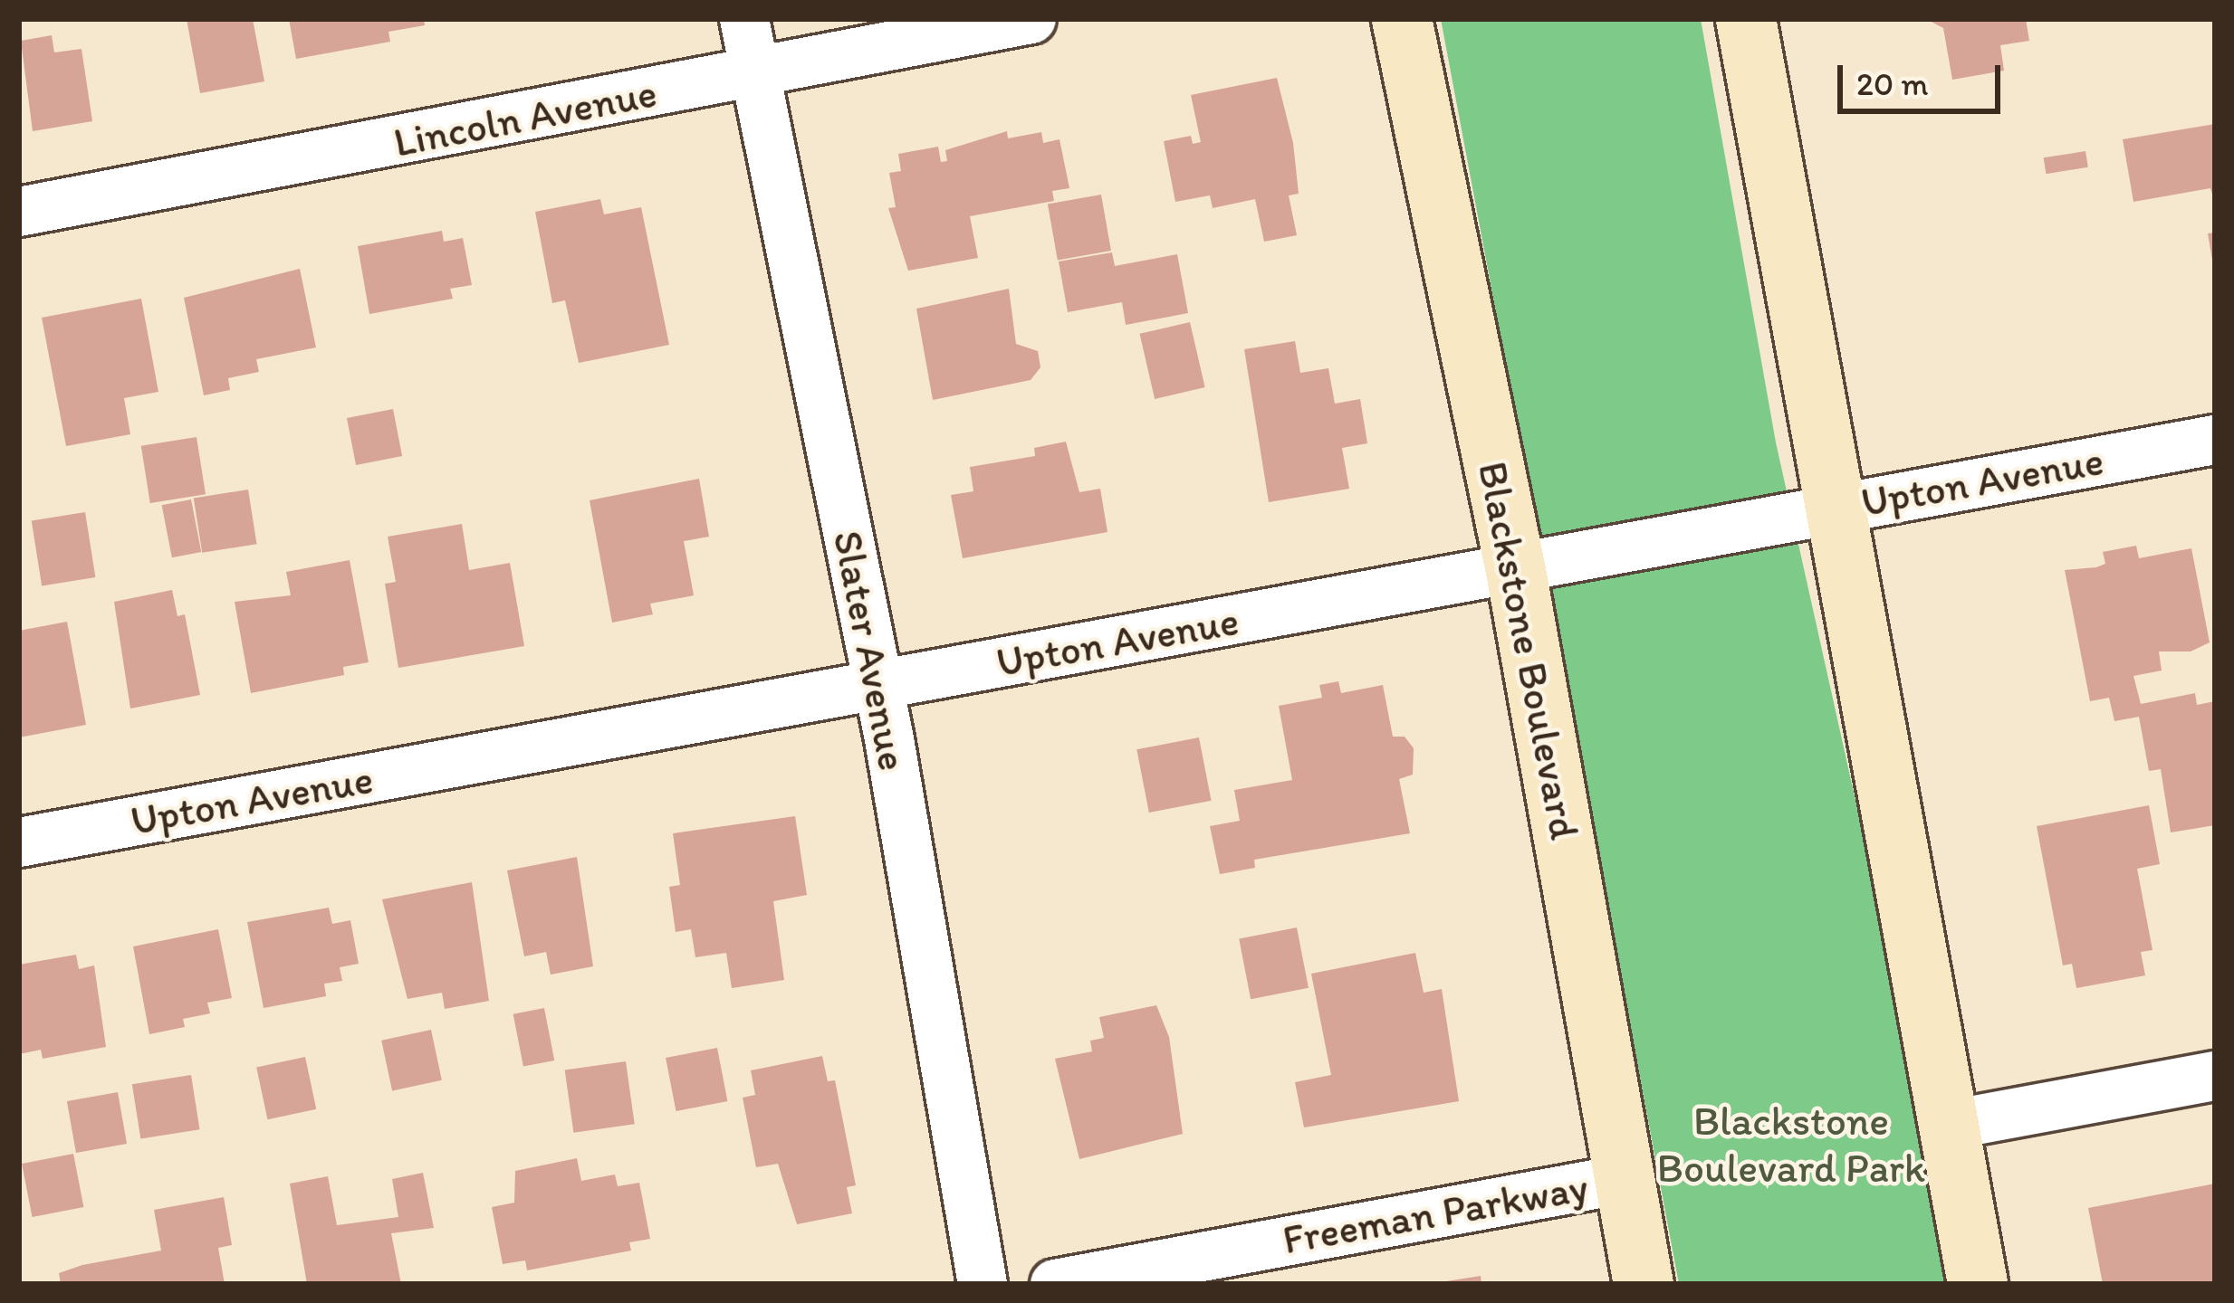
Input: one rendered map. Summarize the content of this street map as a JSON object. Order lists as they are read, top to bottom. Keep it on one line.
{"streets":{"main road":["Blackstone Boulevard"],"street":["Lincoln Avenue","Upton Avenue","Slater Avenue","Freeman Parkway"]},"crossings":[["Lincoln Avenue","Slater Avenue"],["Upton Avenue","Slater Avenue"],["Upton Avenue","Blackstone Boulevard"],["Blackstone Boulevard","Freeman Parkway"]],"parks":["Blackstone Boulevard Park"],"scale_bar":"20 m"}
